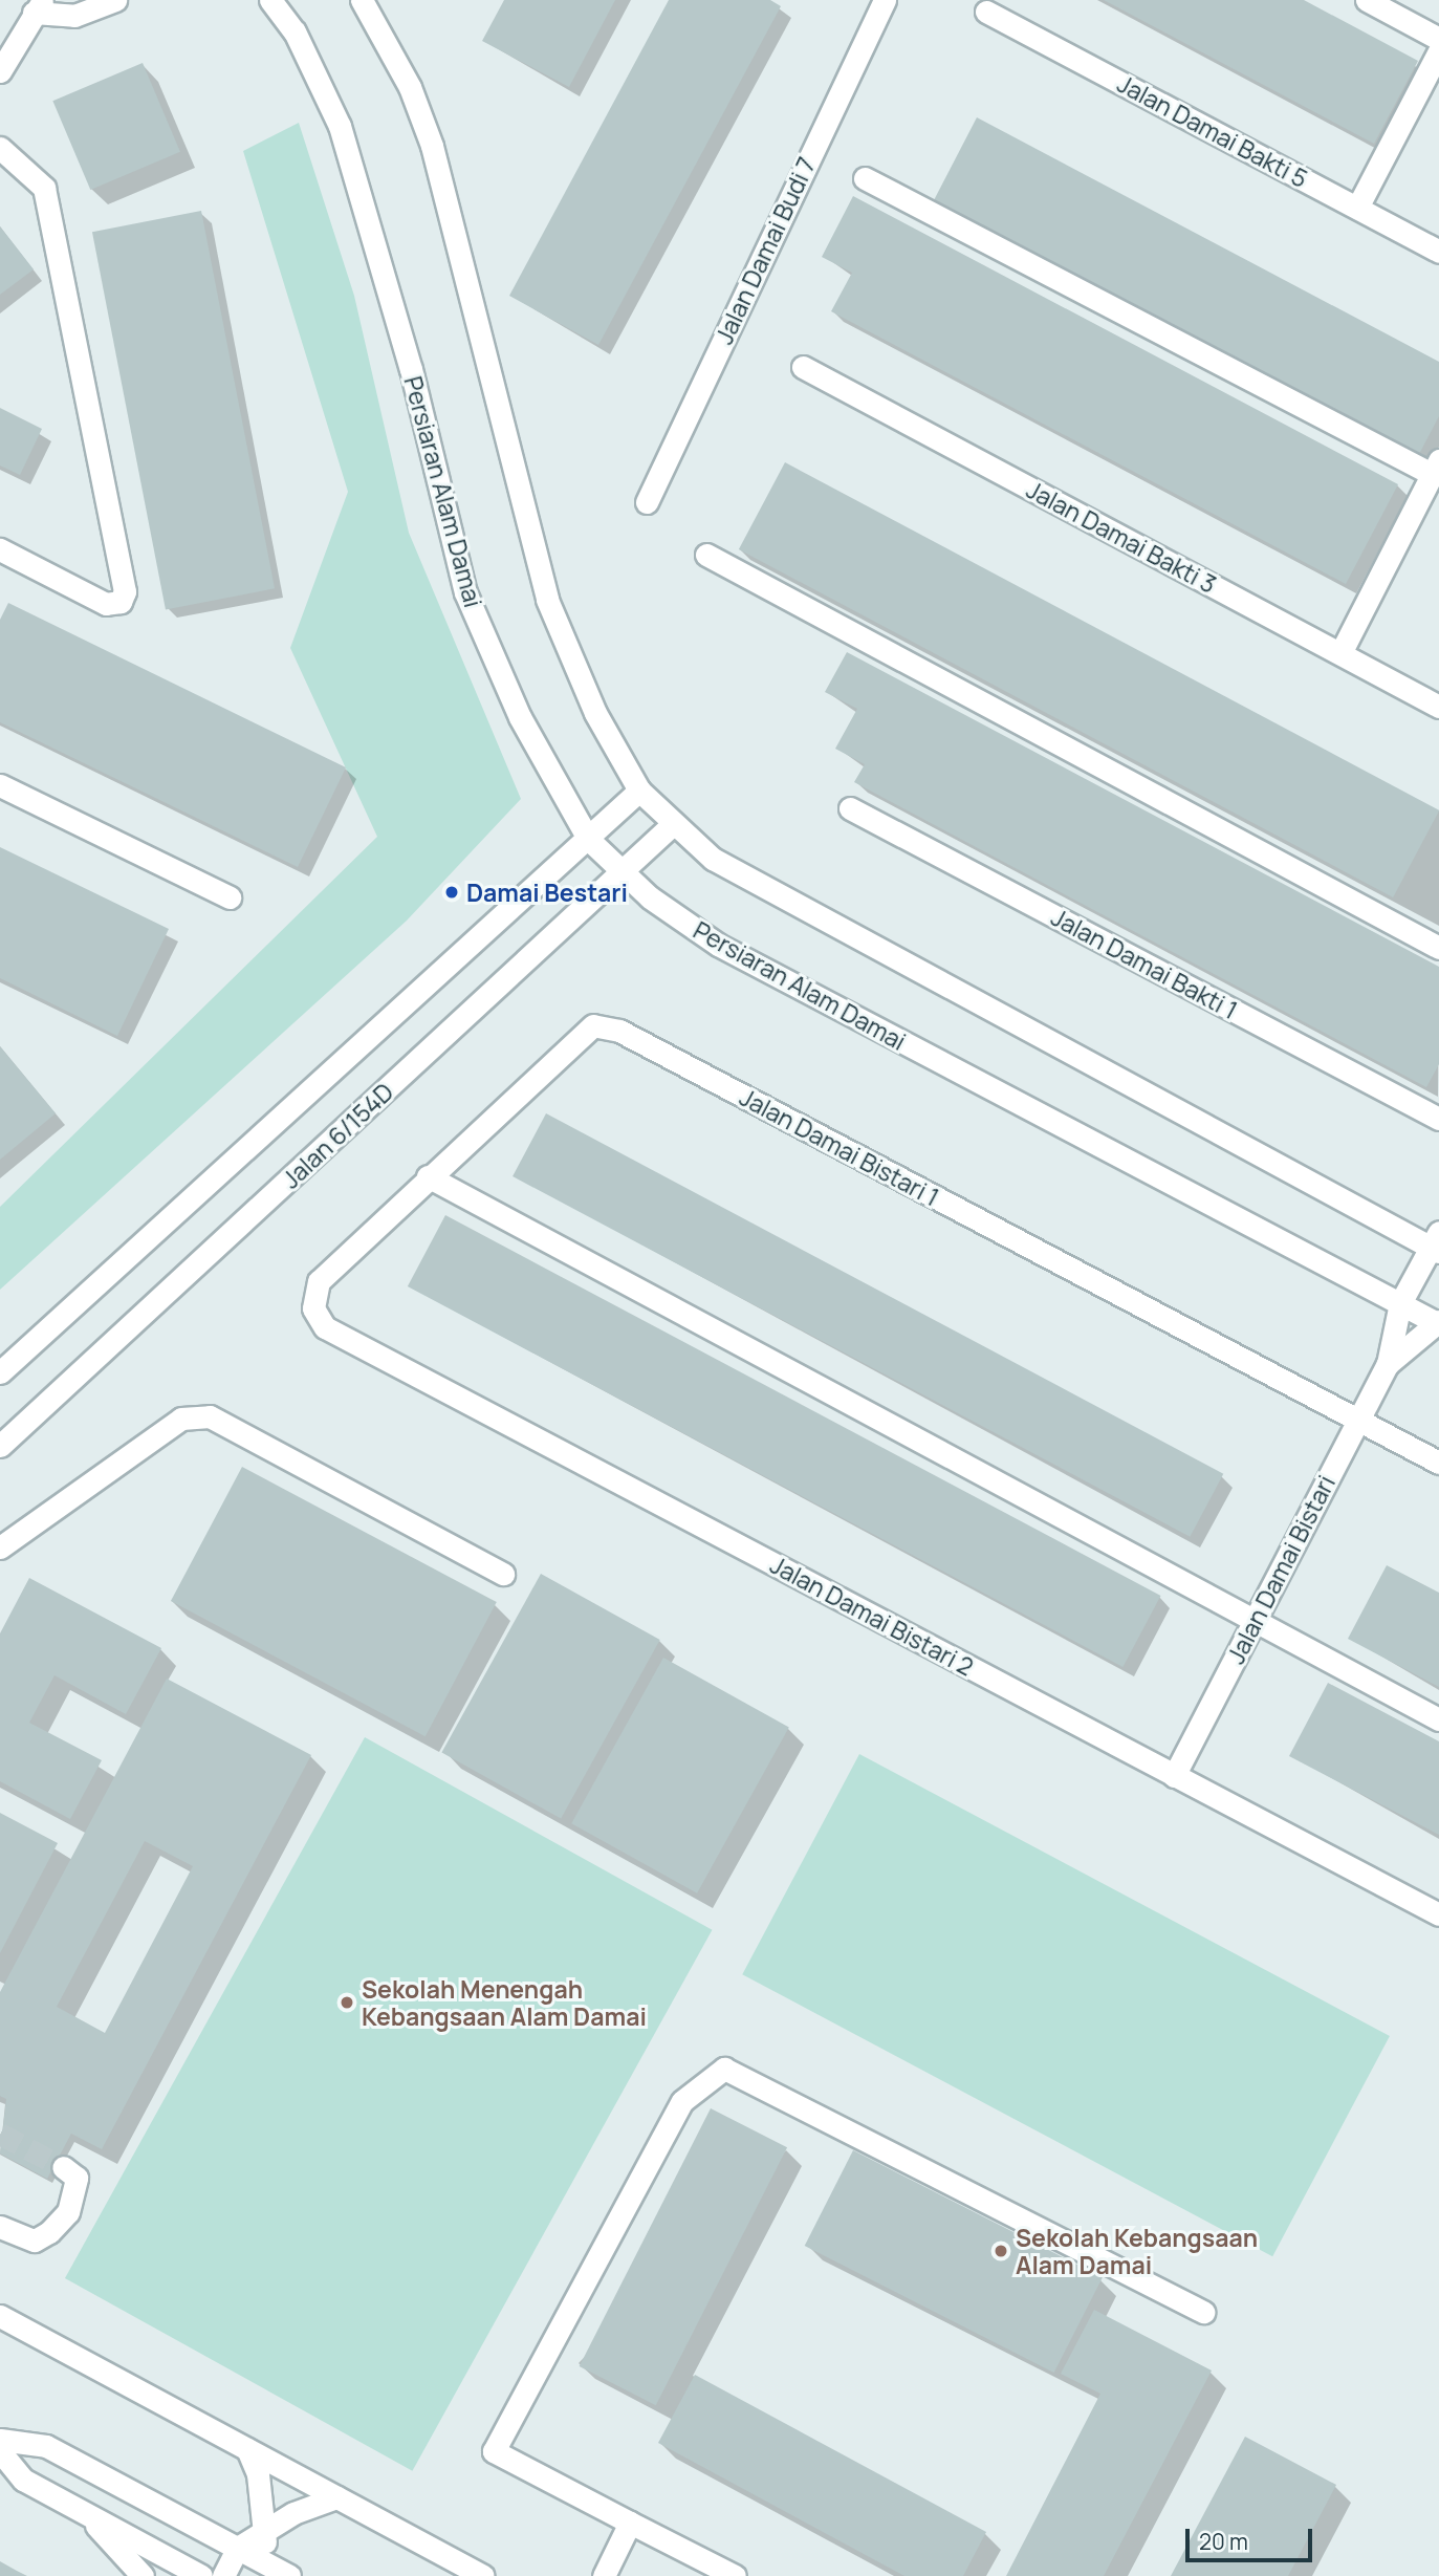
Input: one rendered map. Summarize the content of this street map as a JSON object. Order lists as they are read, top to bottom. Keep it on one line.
{"streets":{"street":["Jalan Damai Bakti 5","Jalan Damai Budi 7","Persiaran Alam Damai","Jalan Damai Bakti 3","Jalan Damai Bakti 1","Jalan 6/154D","Jalan Damai Bistari 1","Jalan Damai Bistari","Jalan Damai Bistari 2"]},"crossings":[["Persiaran Alam Damai","Jalan 6/154D"],["Persiaran Alam Damai","Jalan Damai Bistari"],["Jalan Damai Bistari 1","Jalan Damai Bistari"],["Jalan Damai Bistari 1","Jalan Damai Bistari 2"],["Jalan Damai Bistari","Jalan Damai Bistari 2"]],"places":["Damai Bestari","Sekolah Menengah Kebangsaan Alam Damai","Sekolah Kebangsaan Alam Damai"],"scale_bar":"20 m"}
